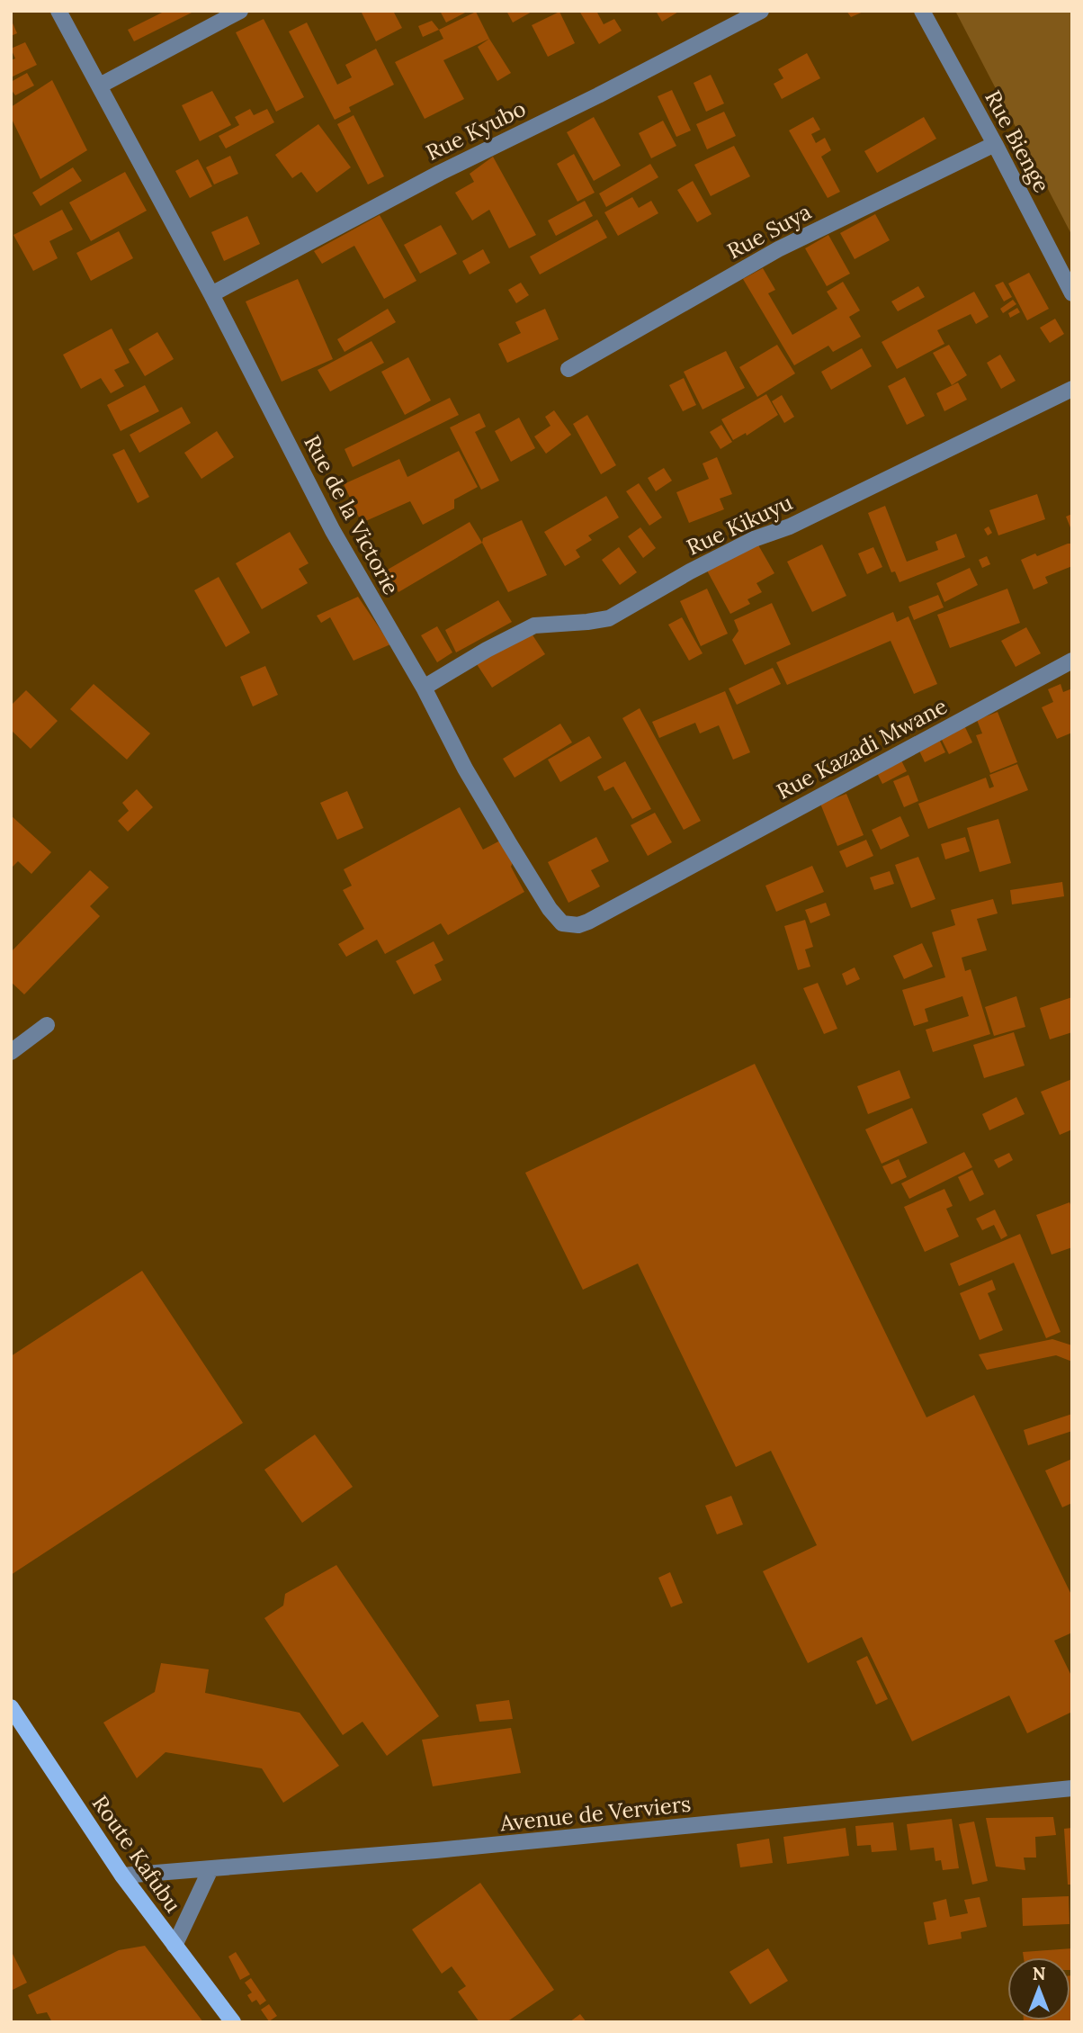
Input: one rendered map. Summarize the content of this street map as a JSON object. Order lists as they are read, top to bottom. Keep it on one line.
{"streets":{"main road":["Route Kafubu"],"street":["Rue Kyubo","Rue Bienge","Rue Suya","Rue de la Victorie","Rue Kikuyu","Rue Kazadi Mwane","Avenue de Verviers"]},"crossings":[["Rue Kyubo","Rue de la Victorie"],["Rue Bienge","Rue Suya"],["Rue de la Victorie","Rue Kikuyu"],["Rue de la Victorie","Rue Kazadi Mwane"],["Avenue de Verviers","Route Kafubu"]],"north":"top"}
